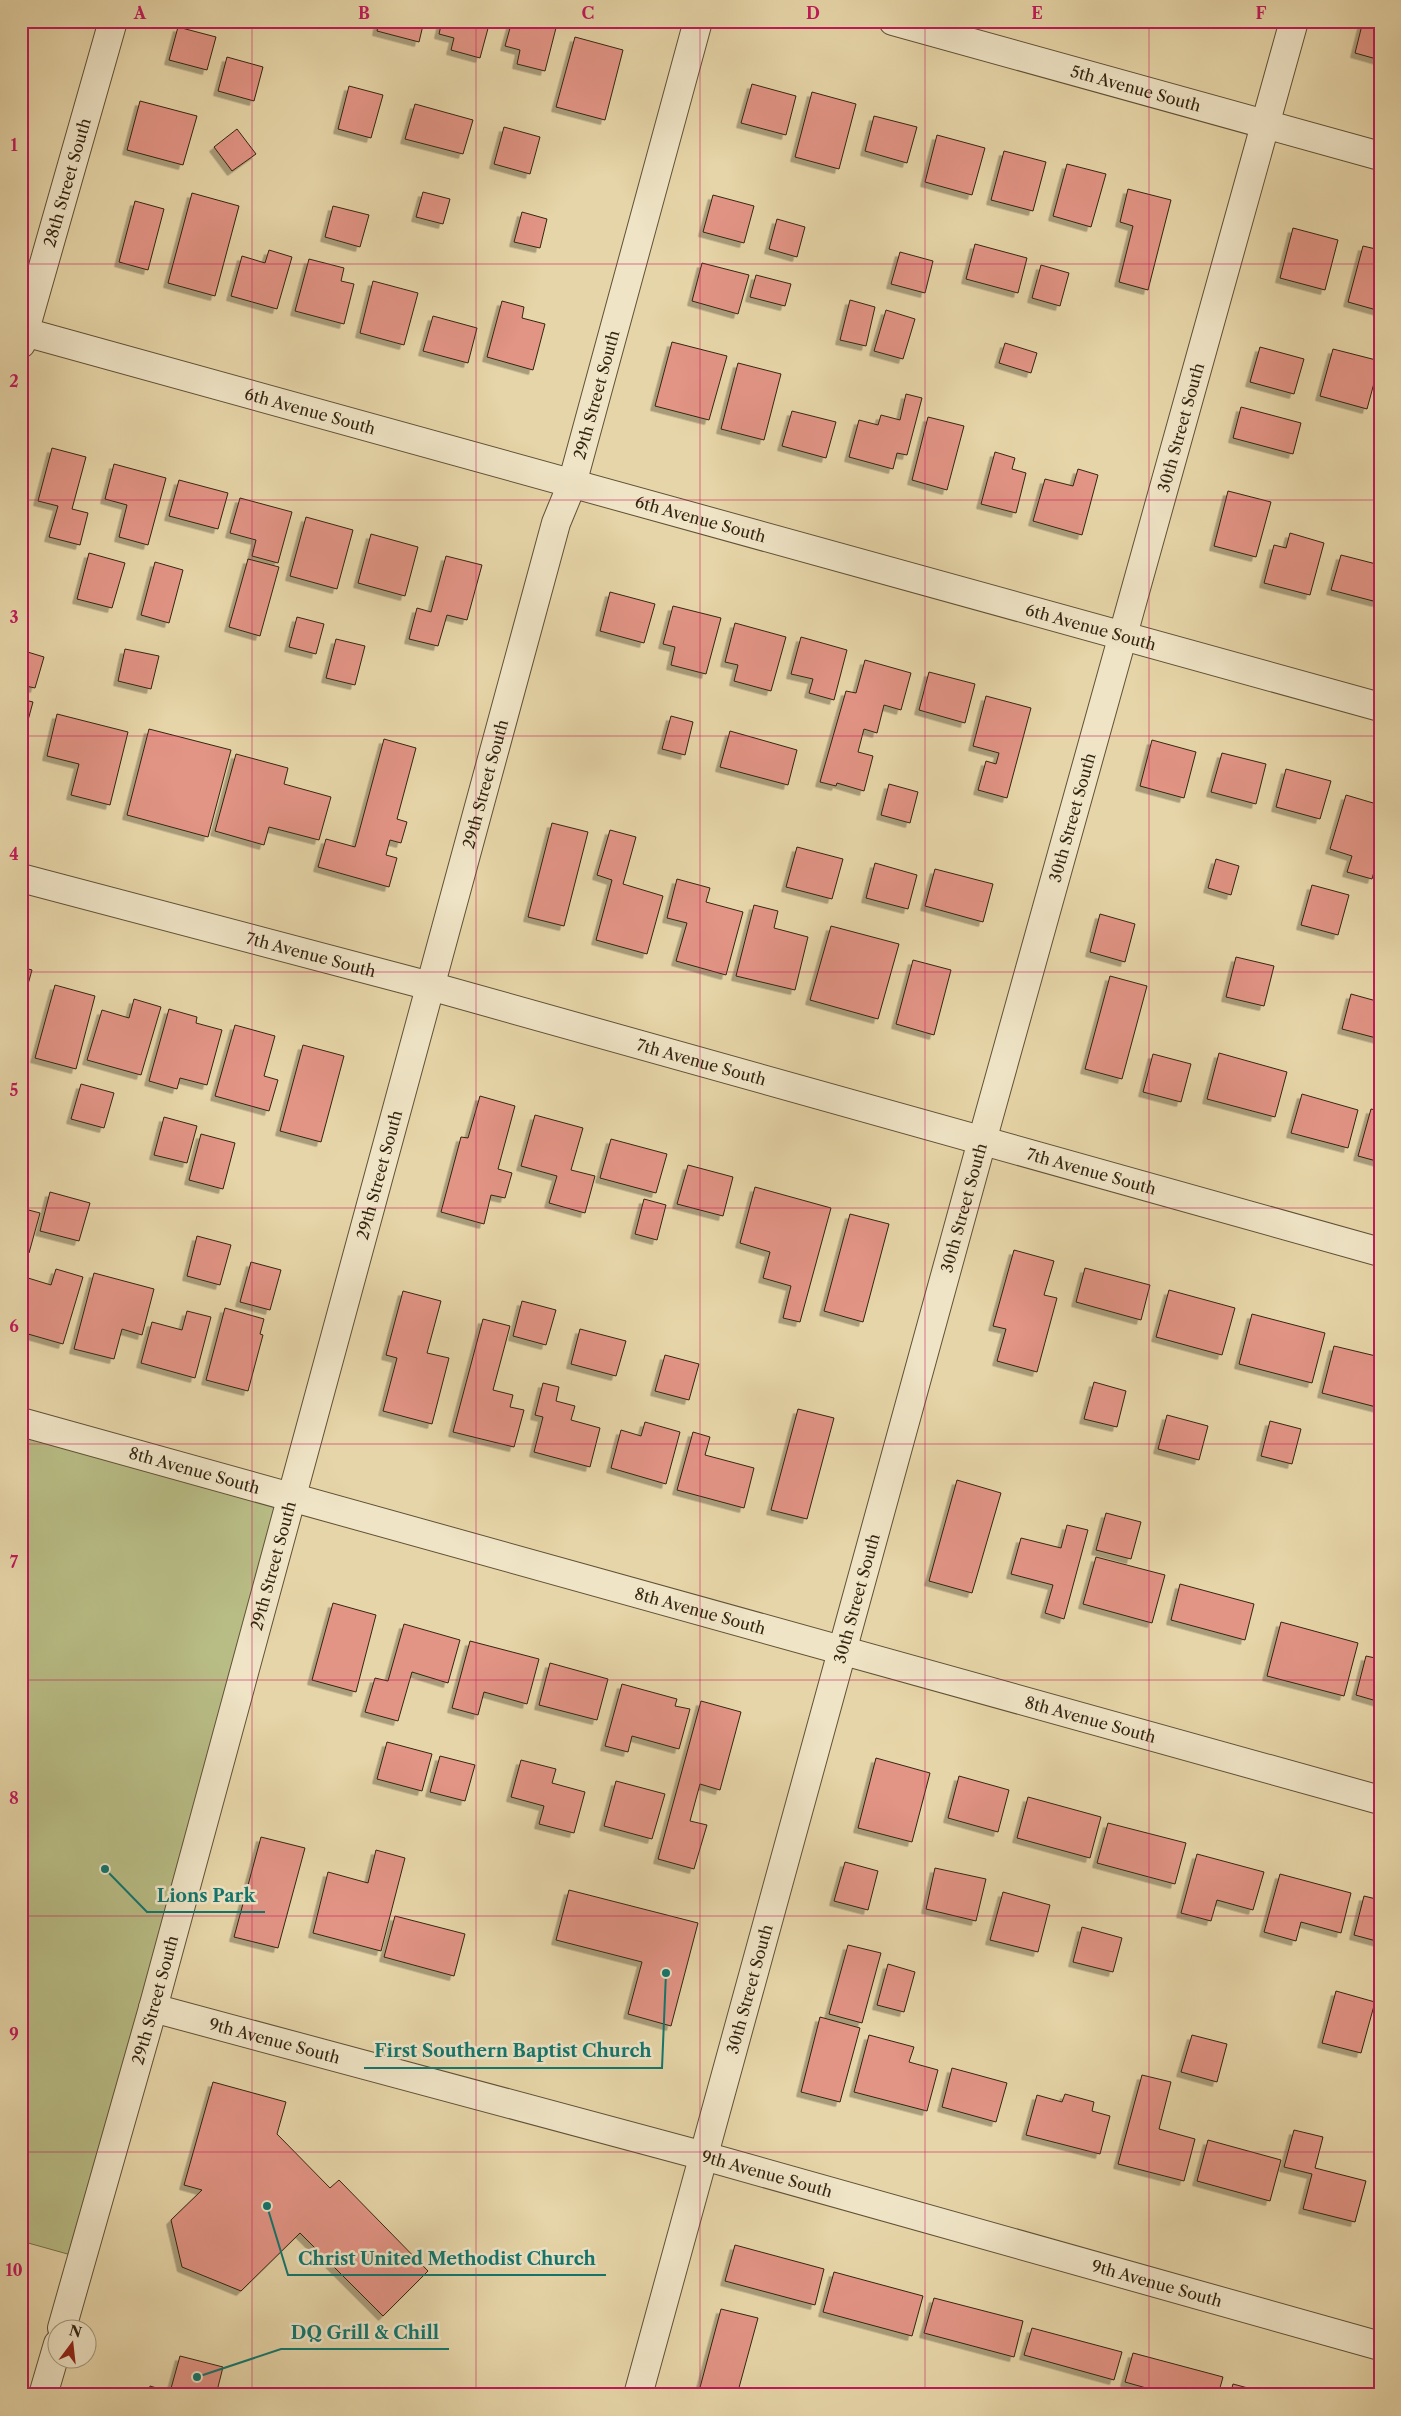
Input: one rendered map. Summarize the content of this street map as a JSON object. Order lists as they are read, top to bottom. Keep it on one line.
{"streets":{"street":["5th Avenue South","28th Street South","29th Street South","6th Avenue South","30th Street South","7th Avenue South","8th Avenue South","9th Avenue South"]},"crossings":[["5th Avenue South","30th Street South"],["28th Street South","6th Avenue South"],["29th Street South","6th Avenue South"],["29th Street South","7th Avenue South"],["29th Street South","8th Avenue South"],["29th Street South","9th Avenue South"],["6th Avenue South","30th Street South"],["30th Street South","7th Avenue South"],["30th Street South","8th Avenue South"],["30th Street South","9th Avenue South"]],"places":["Lions Park","First Southern Baptist Church","Christ United Methodist Church","DQ Grill & Chill"],"north":"top","grid":{"columns":["A","B","C","D","E","F"],"rows":["1","2","3","4","5","6","7","8","9","10"]}}
